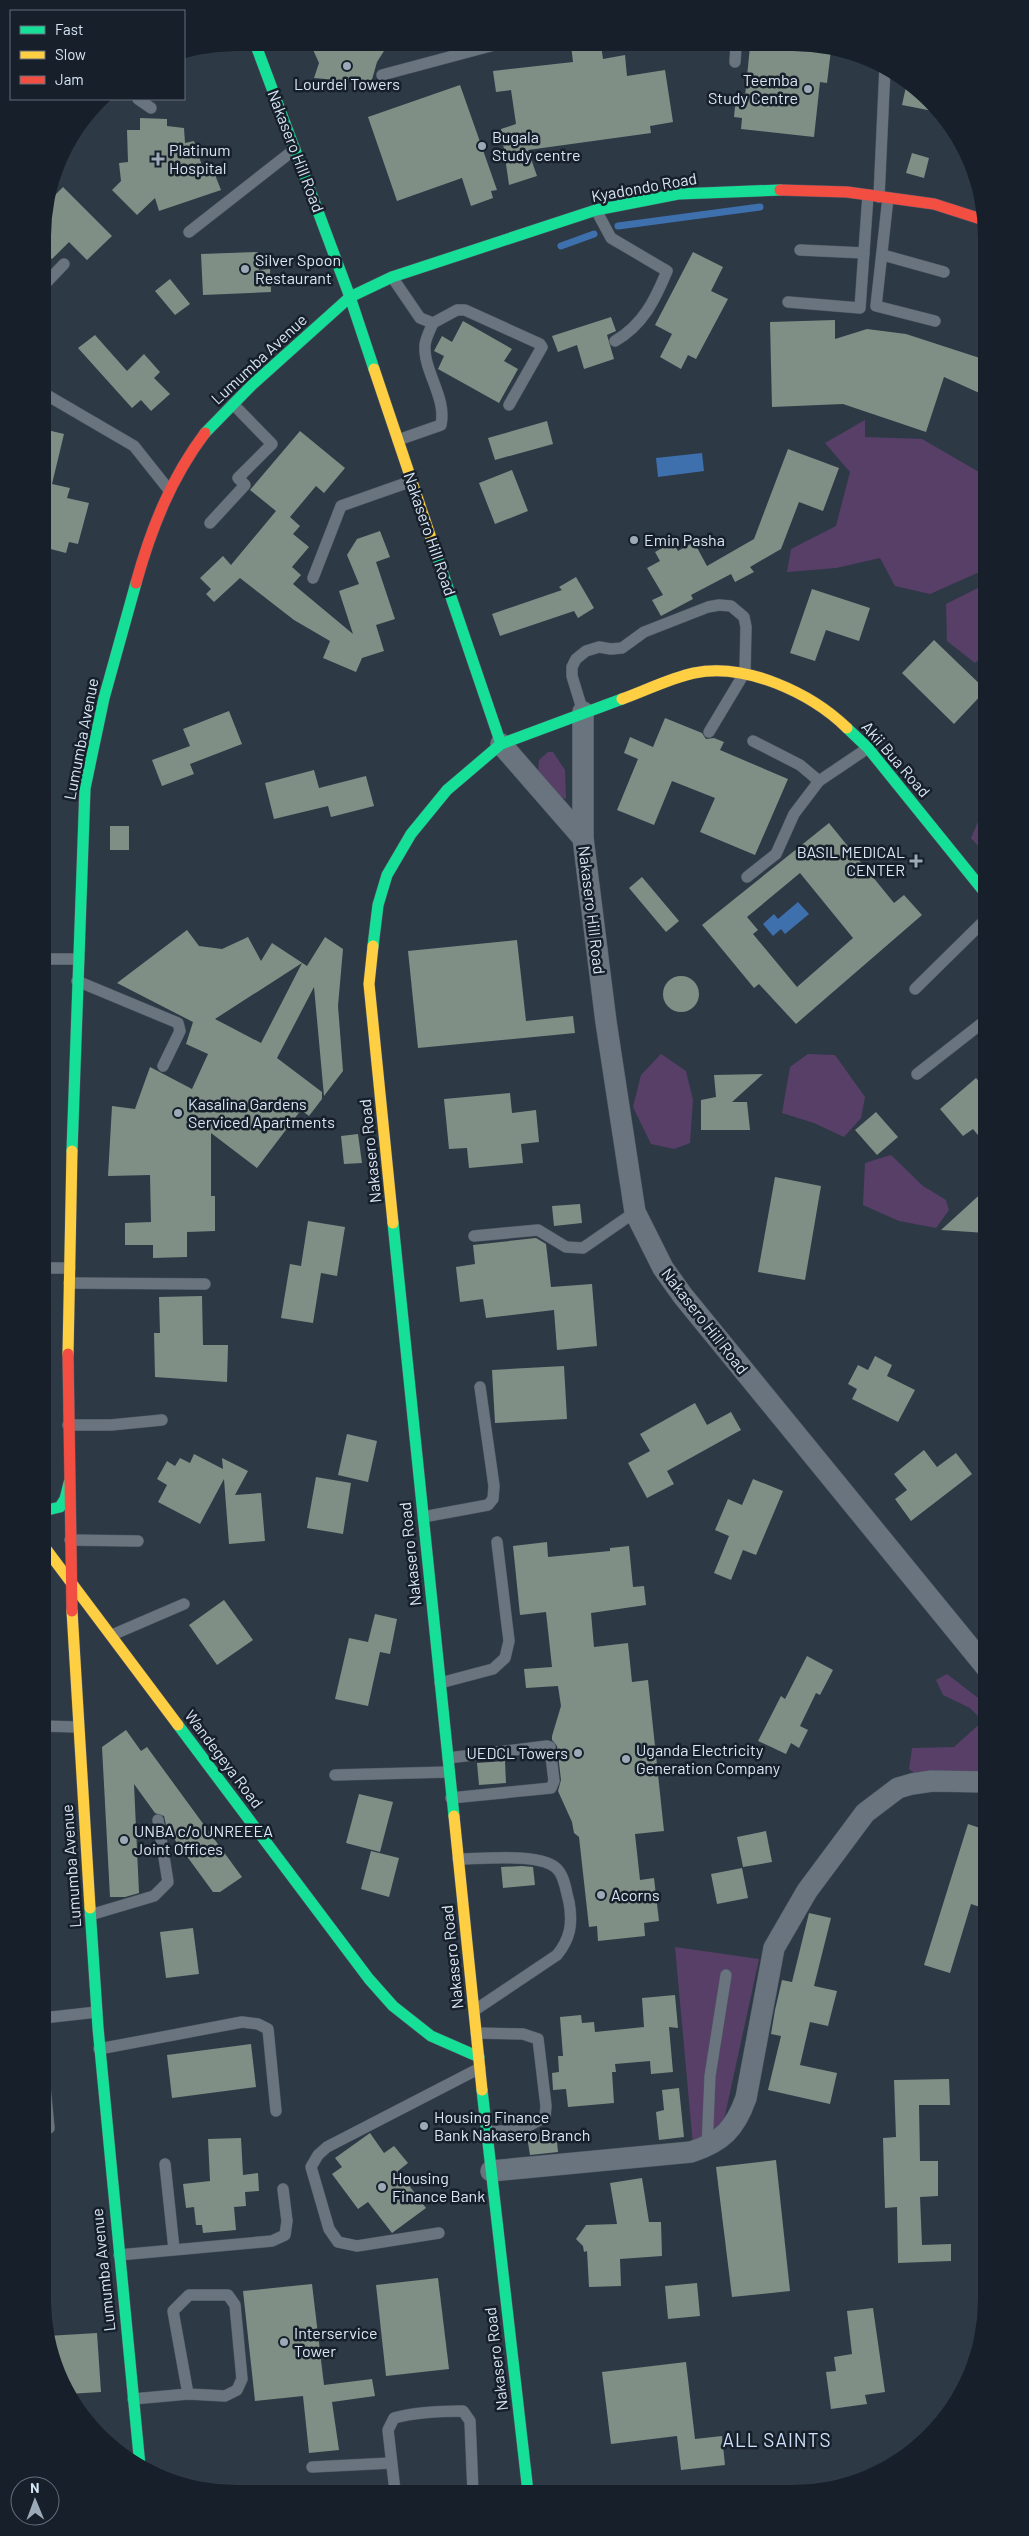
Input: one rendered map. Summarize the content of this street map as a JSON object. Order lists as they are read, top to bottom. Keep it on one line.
{"streets":{"street":["Nakasero Hill Road","Kyadondo Road","Lumumba Avenue","Akii Bua Road","Nakasero Road","Wandegeya Road"]},"crossings":[["Nakasero Hill Road","Kyadondo Road"],["Nakasero Hill Road","Lumumba Avenue"],["Nakasero Hill Road","Nakasero Road"],["Kyadondo Road","Lumumba Avenue"],["Lumumba Avenue","Wandegeya Road"],["Akii Bua Road","Nakasero Road"],["Nakasero Road","Wandegeya Road"]],"districts":["ALL SAINTS"],"places":{"other":["Lourdel Towers","Teemba Study Centre","Bugala Study centre","Silver Spoon Restaurant","Emin Pasha","Kasalina Gardens Serviced Apartments","UEDCL Towers","Uganda Electricity Generation Company","UNBA c/o UNREEEA Joint Offices","Acorns","Housing Finance Bank Nakasero Branch","Housing Finance Bank","Interservice Tower"],"health":["Platinum Hospital","BASIL MEDICAL CENTER"]},"legend":["Fast","Slow","Jam"],"north":"top"}
